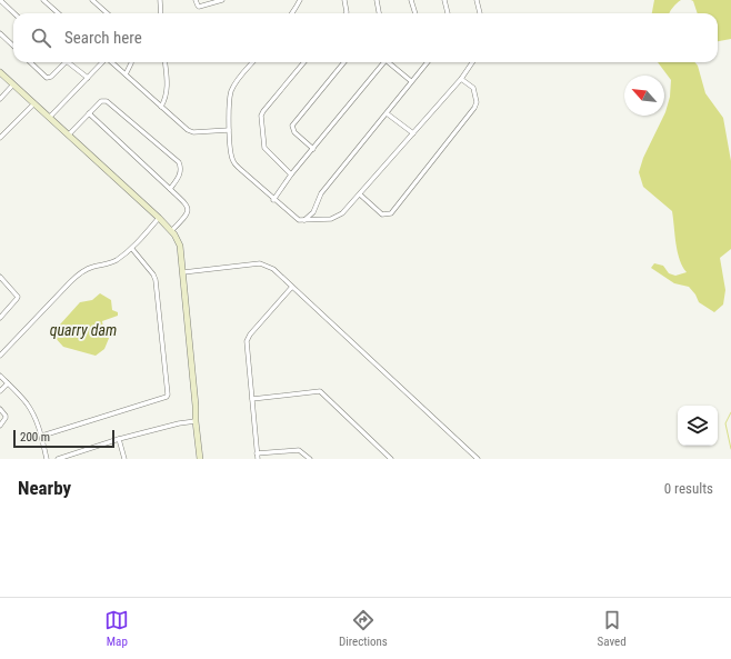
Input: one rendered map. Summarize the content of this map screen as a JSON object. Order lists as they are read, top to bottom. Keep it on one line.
{"water":["quarry dam"],"scale_bar":"200 m","north":"top left","page":{"search":"Search here","scale":"200 m","heading":["Nearby","0 results"],"nav":["Map","Directions","Saved"]}}
